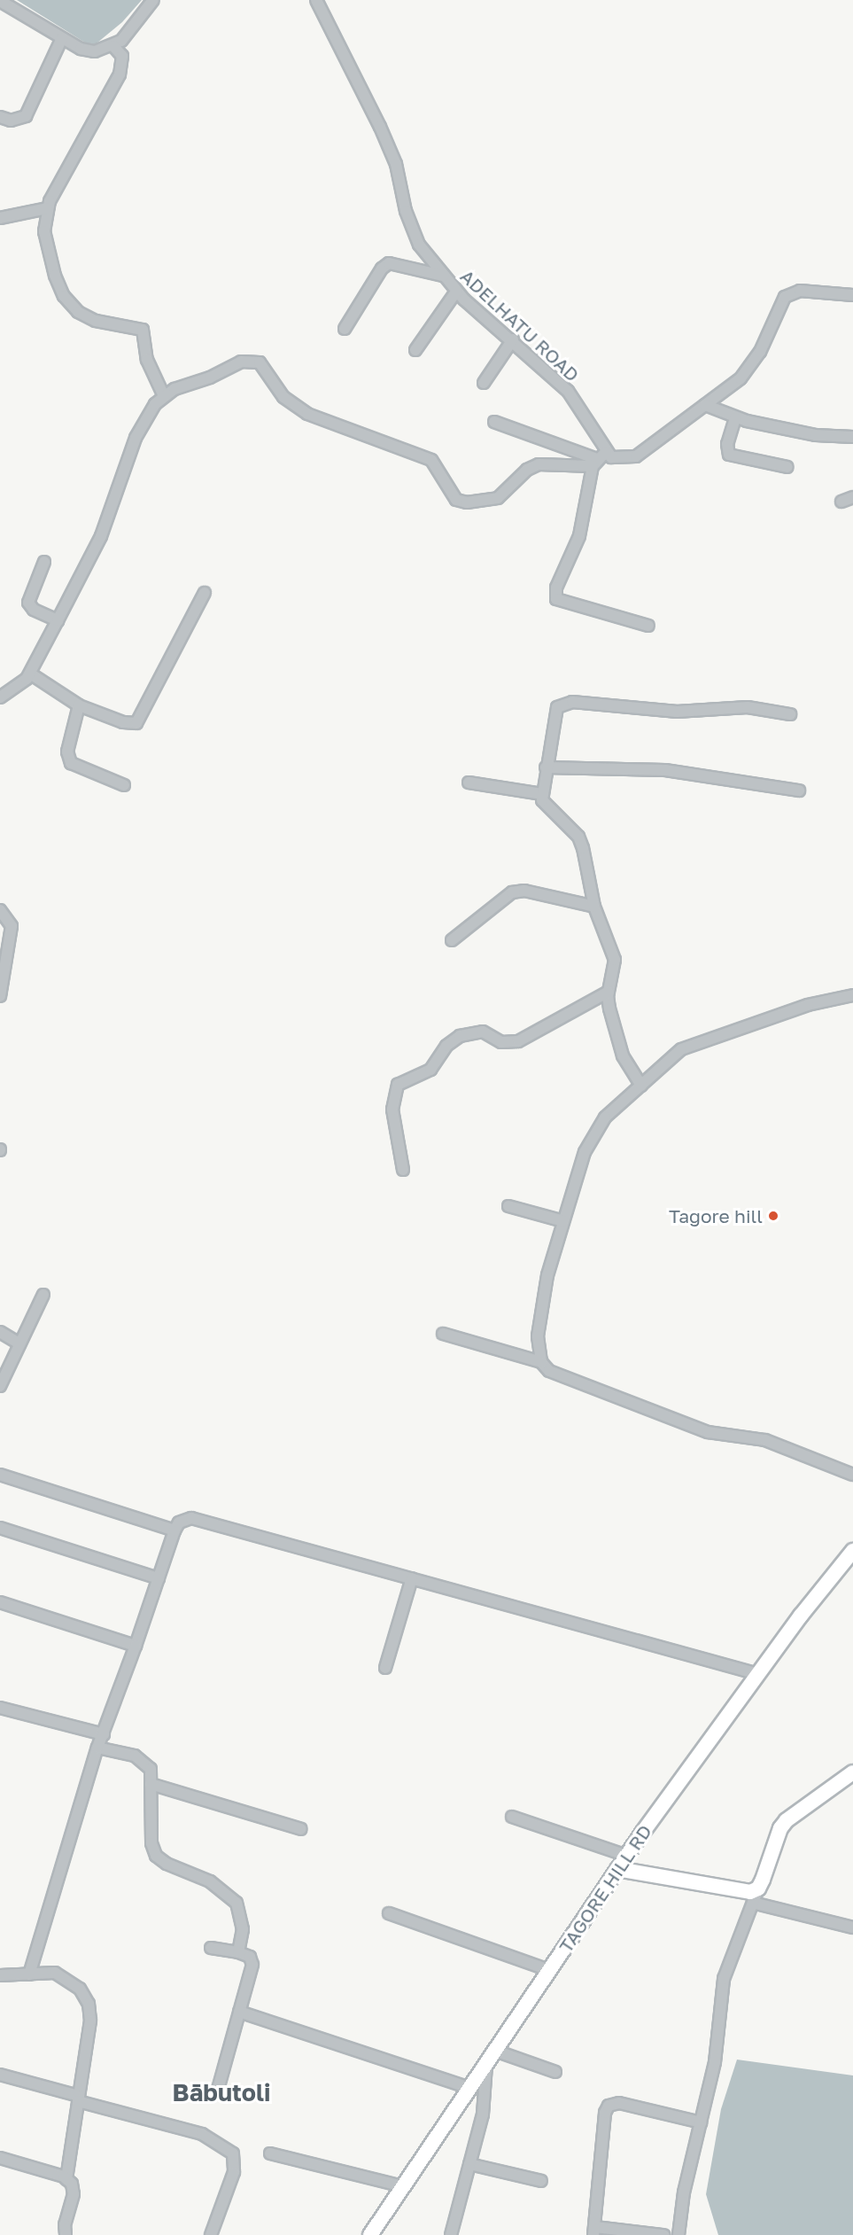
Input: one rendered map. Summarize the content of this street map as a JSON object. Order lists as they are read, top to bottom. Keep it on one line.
{"streets":{"main road":["TAGORE HILL RD"],"street":["ADELHATU ROAD"]},"districts":["Bābutoli"],"places":["Tagore hill"]}
